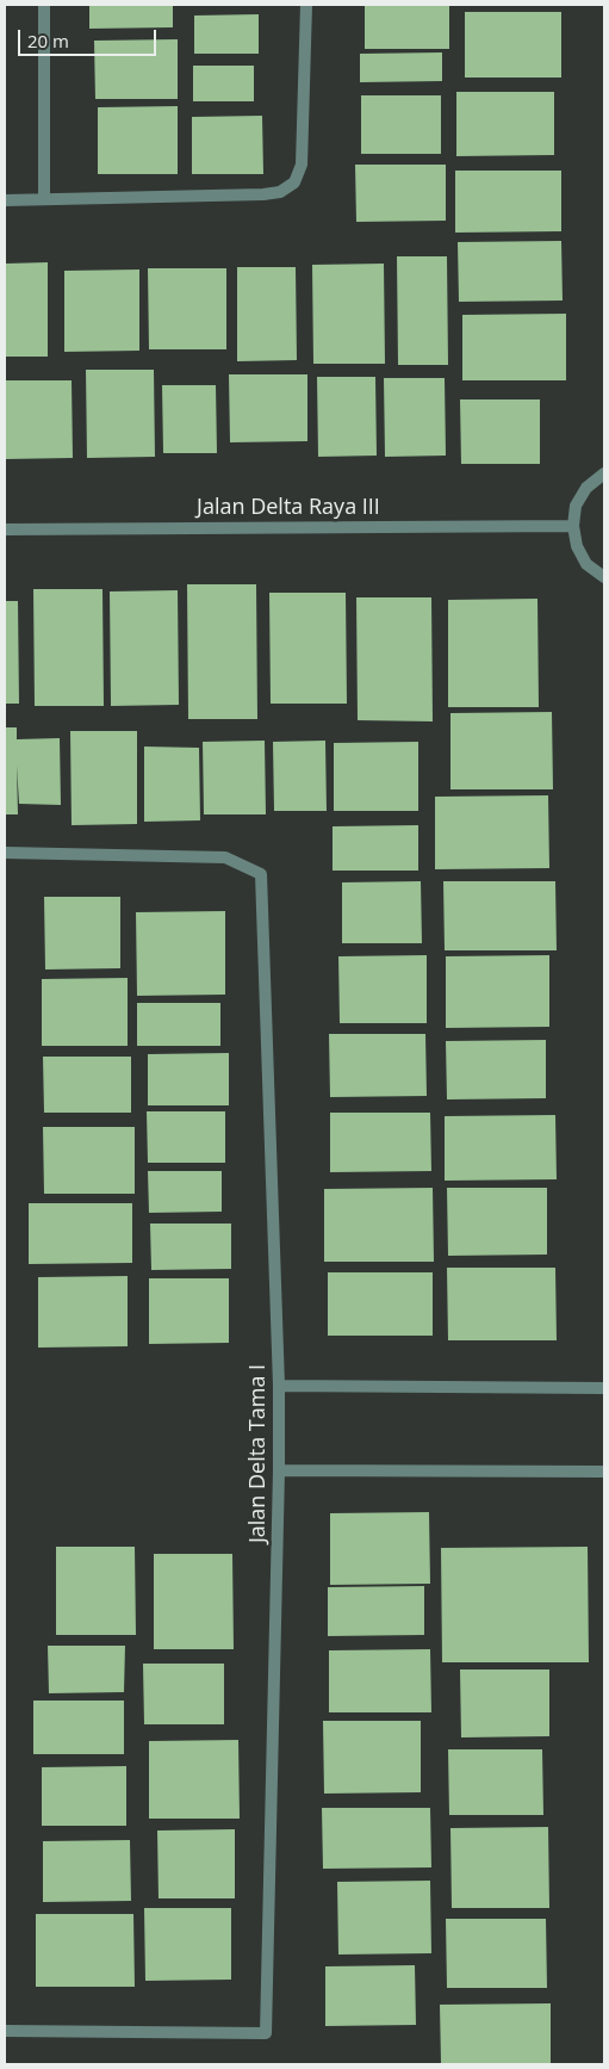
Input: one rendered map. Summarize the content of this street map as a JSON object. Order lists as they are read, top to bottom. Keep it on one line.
{"streets":{"street":["Jalan Delta Raya III","Jalan Delta Tama I"]},"scale_bar":"20 m"}
